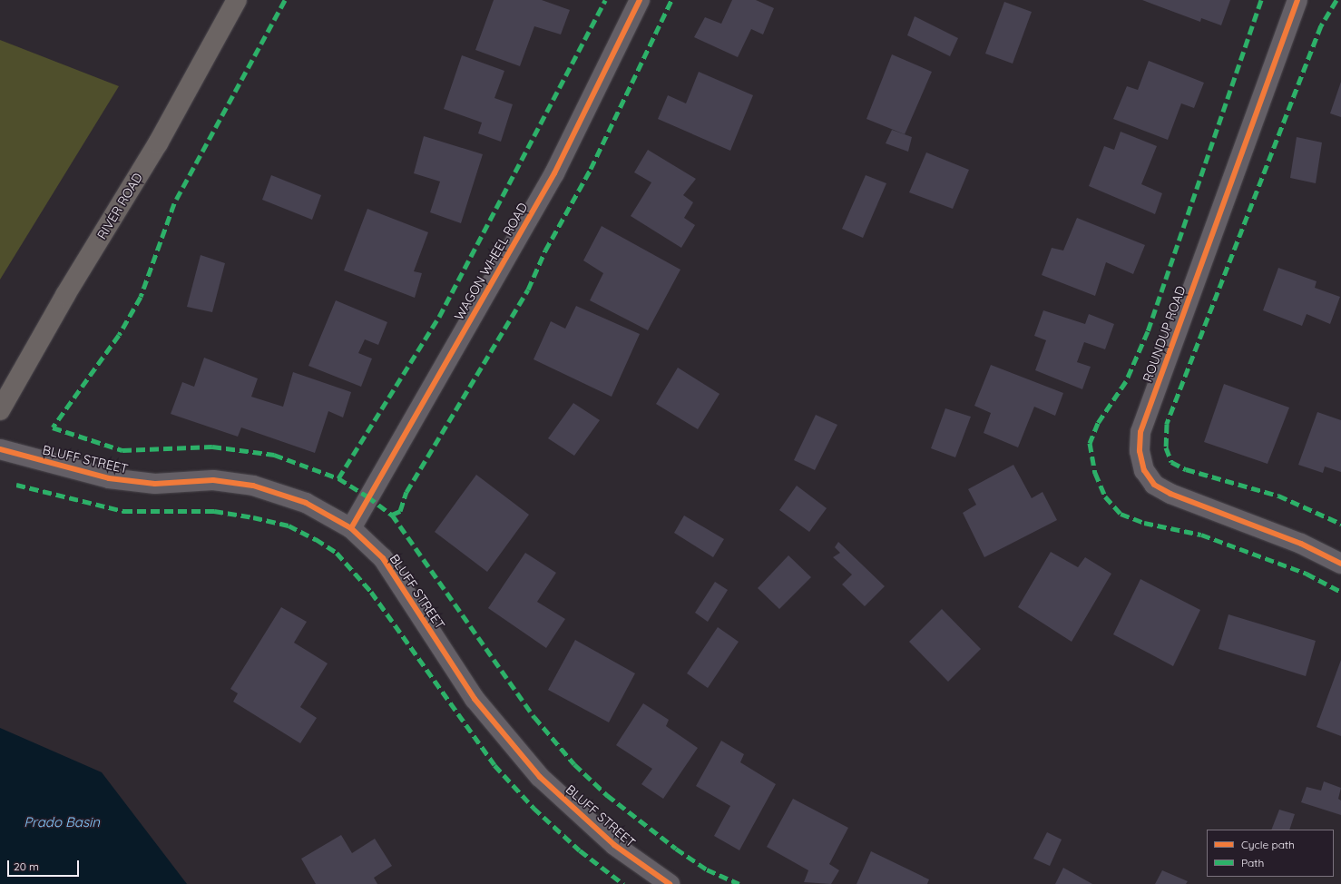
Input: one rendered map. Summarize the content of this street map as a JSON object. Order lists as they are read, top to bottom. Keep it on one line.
{"streets":{"main road":["RIVER ROAD"],"street":["WAGON WHEEL ROAD","ROUNDUP ROAD","BLUFF STREET"]},"crossings":[["WAGON WHEEL ROAD","BLUFF STREET"]],"water":["Prado Basin"],"legend":["Cycle path","Path"],"scale_bar":"20 m"}
